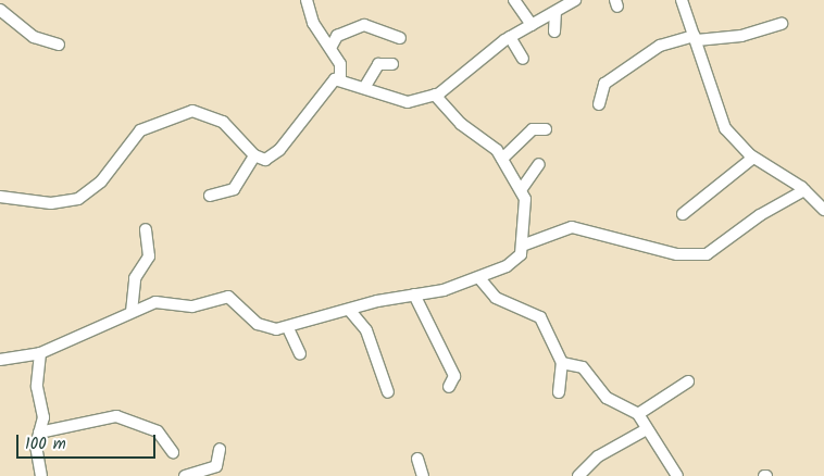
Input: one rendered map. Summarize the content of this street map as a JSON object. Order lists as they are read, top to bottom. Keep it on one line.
{"scale_bar":"100 m"}
